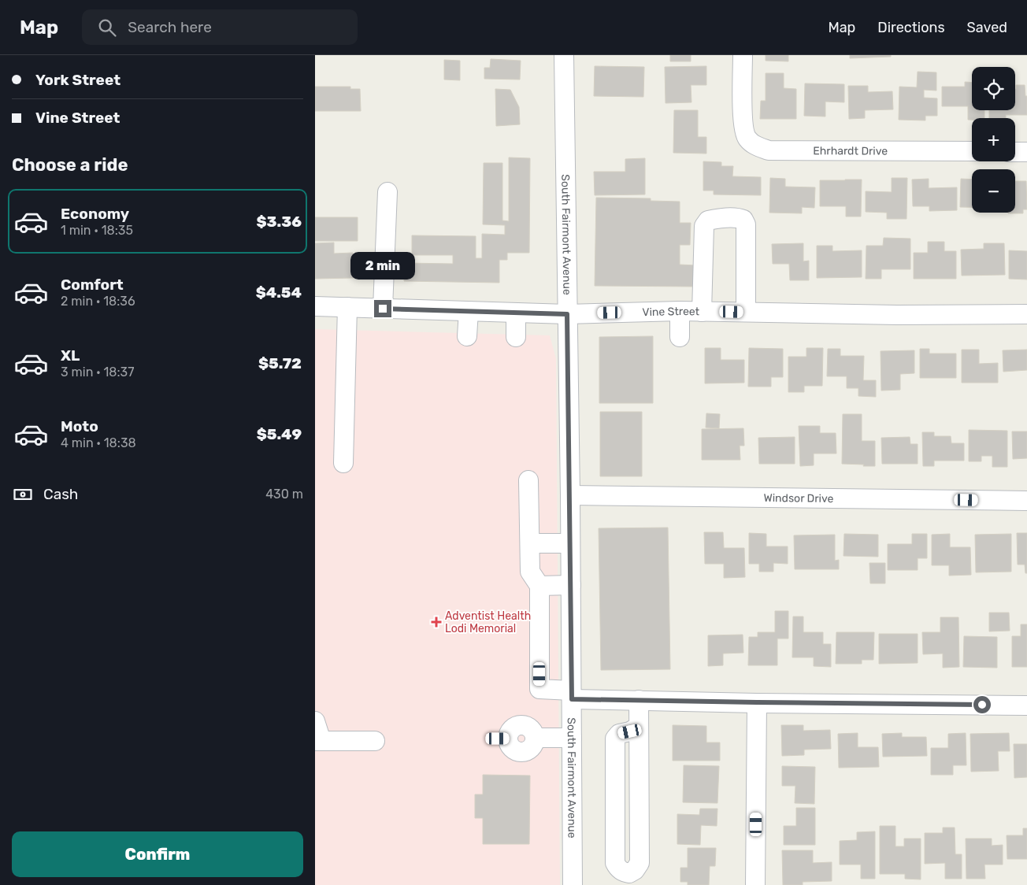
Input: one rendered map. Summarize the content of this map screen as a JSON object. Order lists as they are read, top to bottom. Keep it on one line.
{"streets":{"street":["Ehrhardt Drive","South Fairmont Avenue","Vine Street","Windsor Drive"]},"crossings":[["South Fairmont Avenue","Vine Street"],["South Fairmont Avenue","Windsor Drive"]],"places":{"health":["Adventist Health Lodi Memorial"]},"page":{"header":"Map","search":"Search here","nav":["Map","Directions","Saved"],"banner":["York Street","Vine Street"],"map_buttons":["+","−"],"heading":"Choose a ride","list":[{"name":"Economy","note":"1 min · 18:35","value":"$3.36"},{"name":"Comfort","note":"2 min · 18:36","value":"$4.54"},{"name":"XL","note":"3 min · 18:37","value":"$5.72"},{"name":"Moto","note":"4 min · 18:38","value":"$5.49"}],"bubble":"2 min","pay":["Cash","430 m"],"buttons":"Confirm"}}
